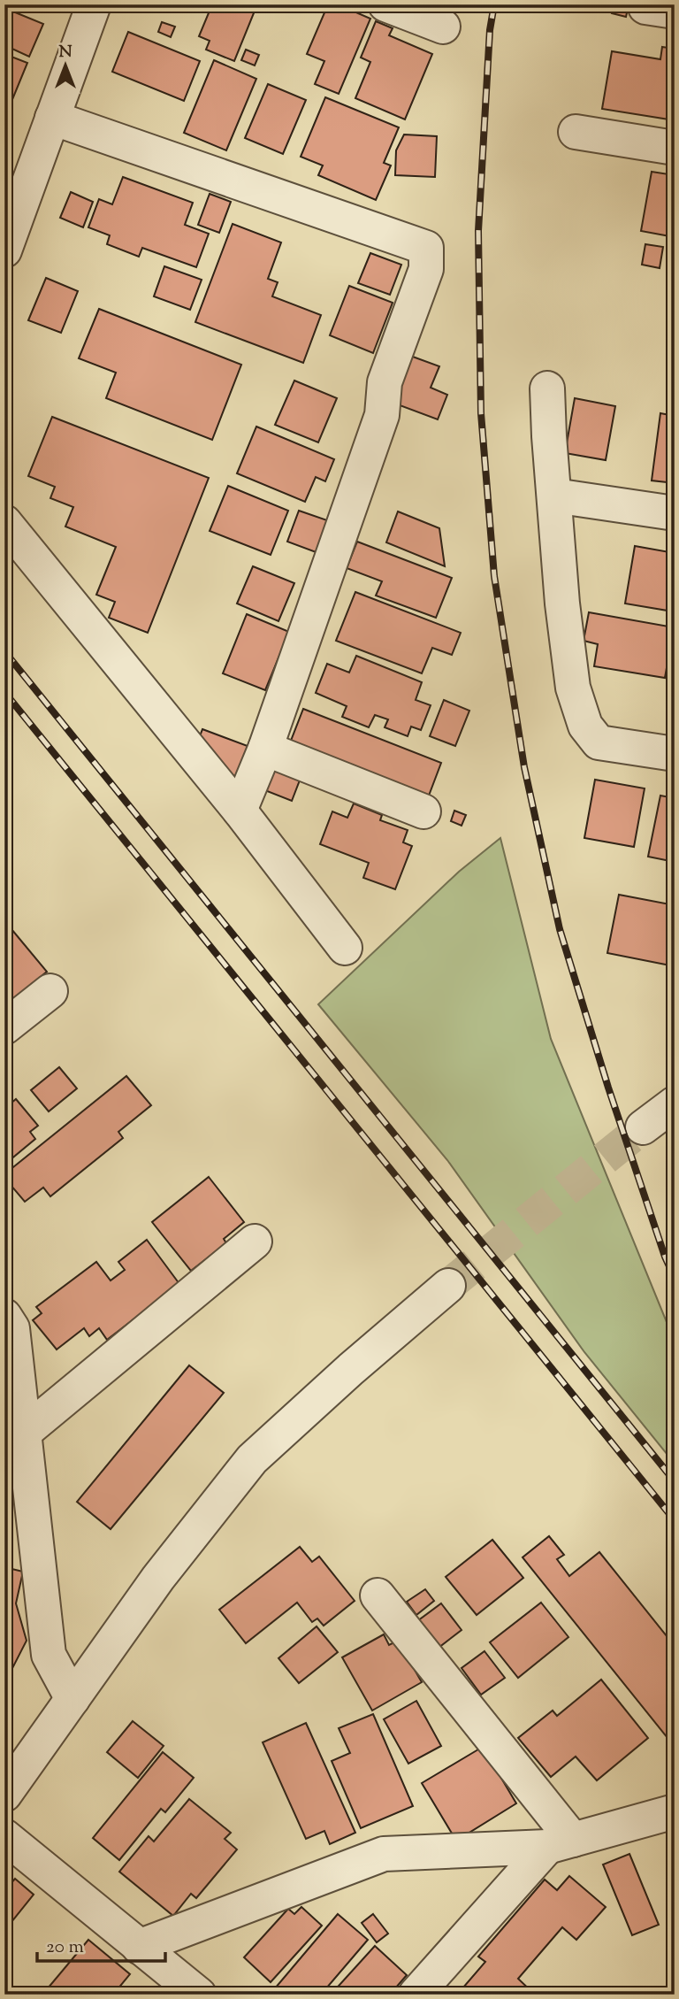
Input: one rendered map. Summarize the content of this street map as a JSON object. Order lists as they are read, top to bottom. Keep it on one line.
{"scale_bar":"20 m","north":"top"}
